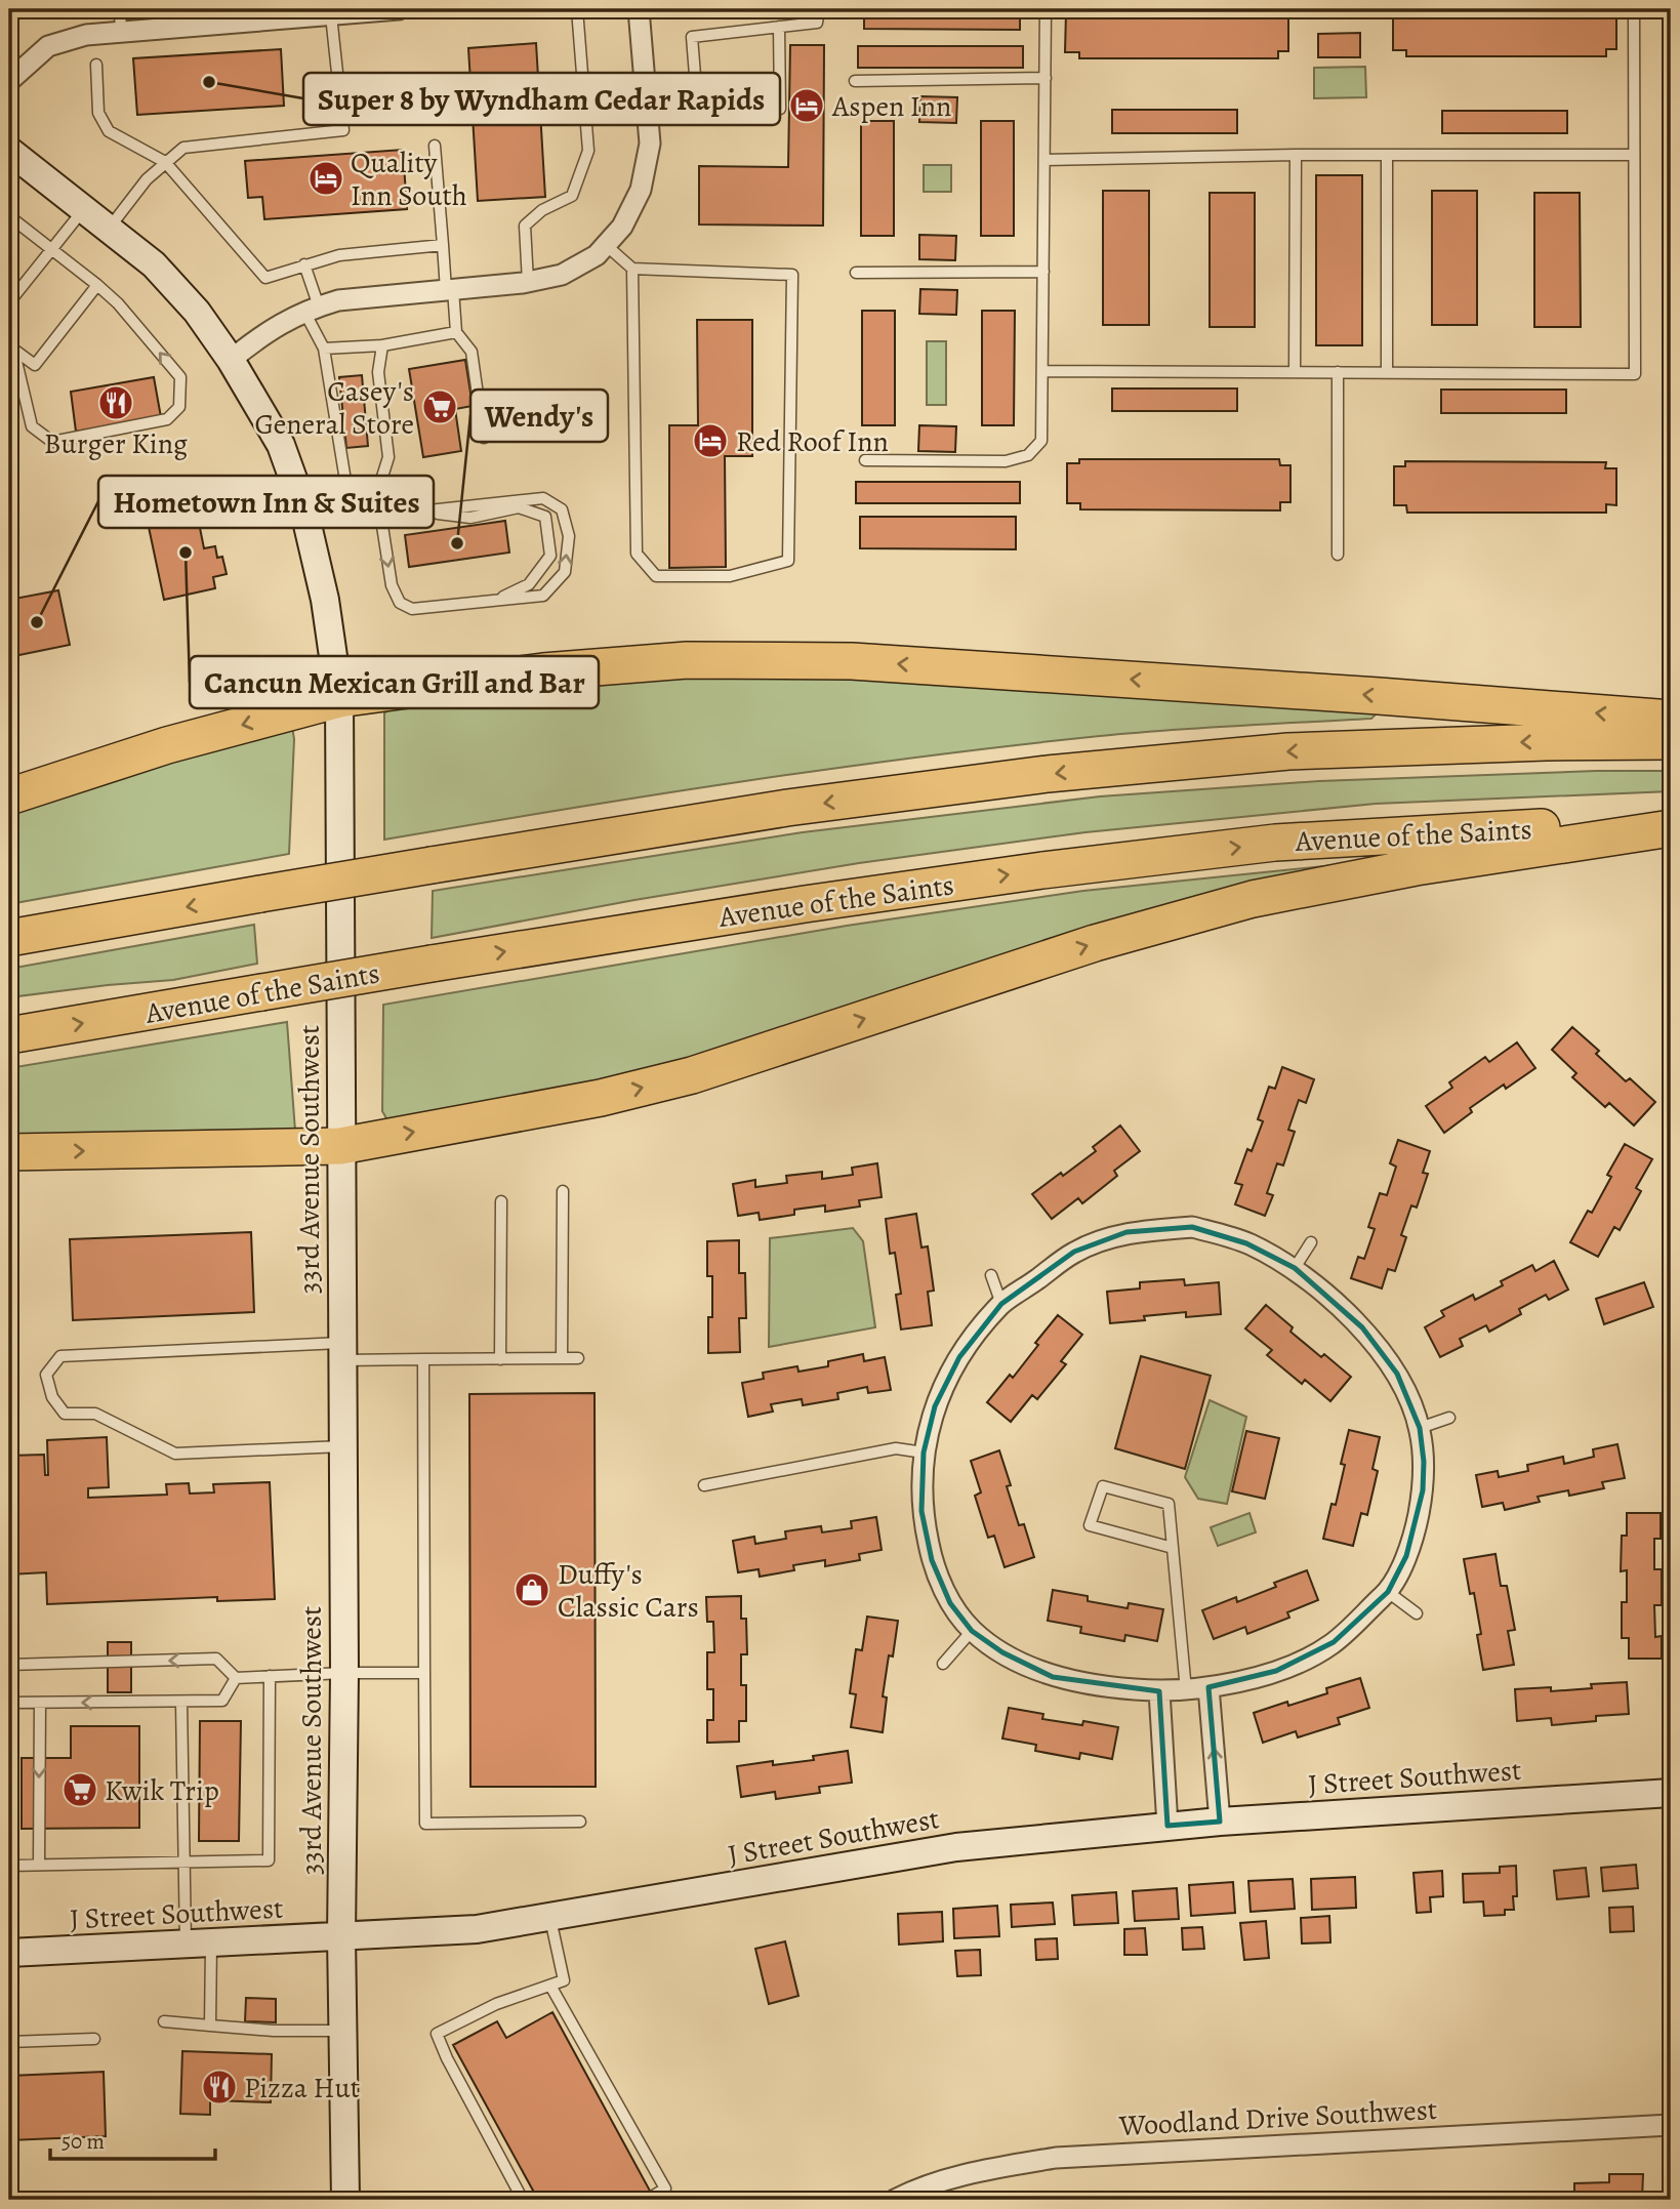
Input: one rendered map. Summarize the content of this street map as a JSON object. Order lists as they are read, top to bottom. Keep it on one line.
{"streets":{"highway":["Avenue of the Saints"],"street":["33rd Avenue Southwest","J Street Southwest","Woodland Drive Southwest"]},"crossings":[["33rd Avenue Southwest","J Street Southwest"]],"places":{"other":["Super 8 by Wyndham Cedar Rapids","Wendy's","Cancun Mexican Grill and Bar","Hometown Inn & Suites"],"hotel":["Aspen Inn","Quality Inn South","Red Roof Inn"],"restaurant":["Burger King","Pizza Hut"],"supermarket":["Casey's General Store","Kwik Trip"],"shop":["Duffy's Classic Cars"]},"scale_bar":"50 m"}
